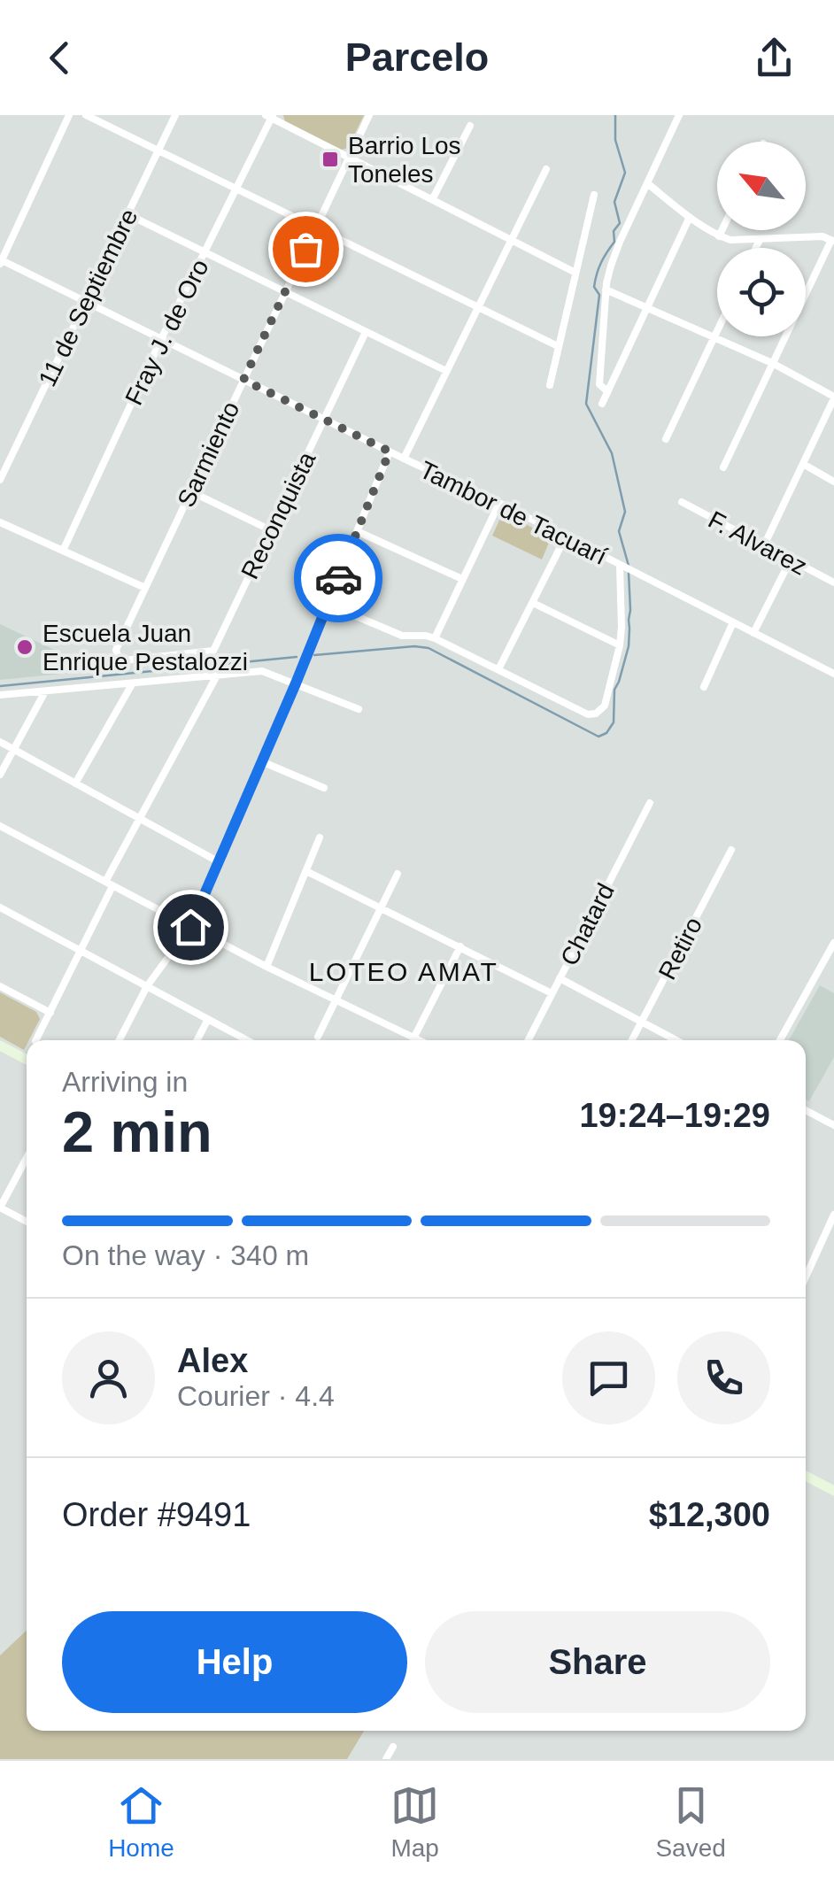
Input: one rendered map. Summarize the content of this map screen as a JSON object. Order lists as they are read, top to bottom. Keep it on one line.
{"streets":{"street":["11 de Septiembre","Fray J. de Oro","Sarmiento","Tambor de Tacuarí","Reconquista","F. Alvarez","Chatard","Retiro"]},"crossings":[["11 de Septiembre","Tambor de Tacuarí"],["Fray J. de Oro","Tambor de Tacuarí"],["Sarmiento","Tambor de Tacuarí"],["Sarmiento","Reconquista"],["Tambor de Tacuarí","Reconquista"]],"districts":["LOTEO AMAT"],"places":{"transit":["Barrio Los Toneles"],"other":["Escuela Juan Enrique Pestalozzi"]},"north":"top left","page":{"header":"Parcelo","heading":["2 min","Arriving in","19:24–19:29"],"panel":["Alex","Courier · 4.4","Order #9491","$12,300"],"bar":"On the way · 340 m","buttons":["Help","Share"],"tabs":["Home","Map","Saved"]}}
